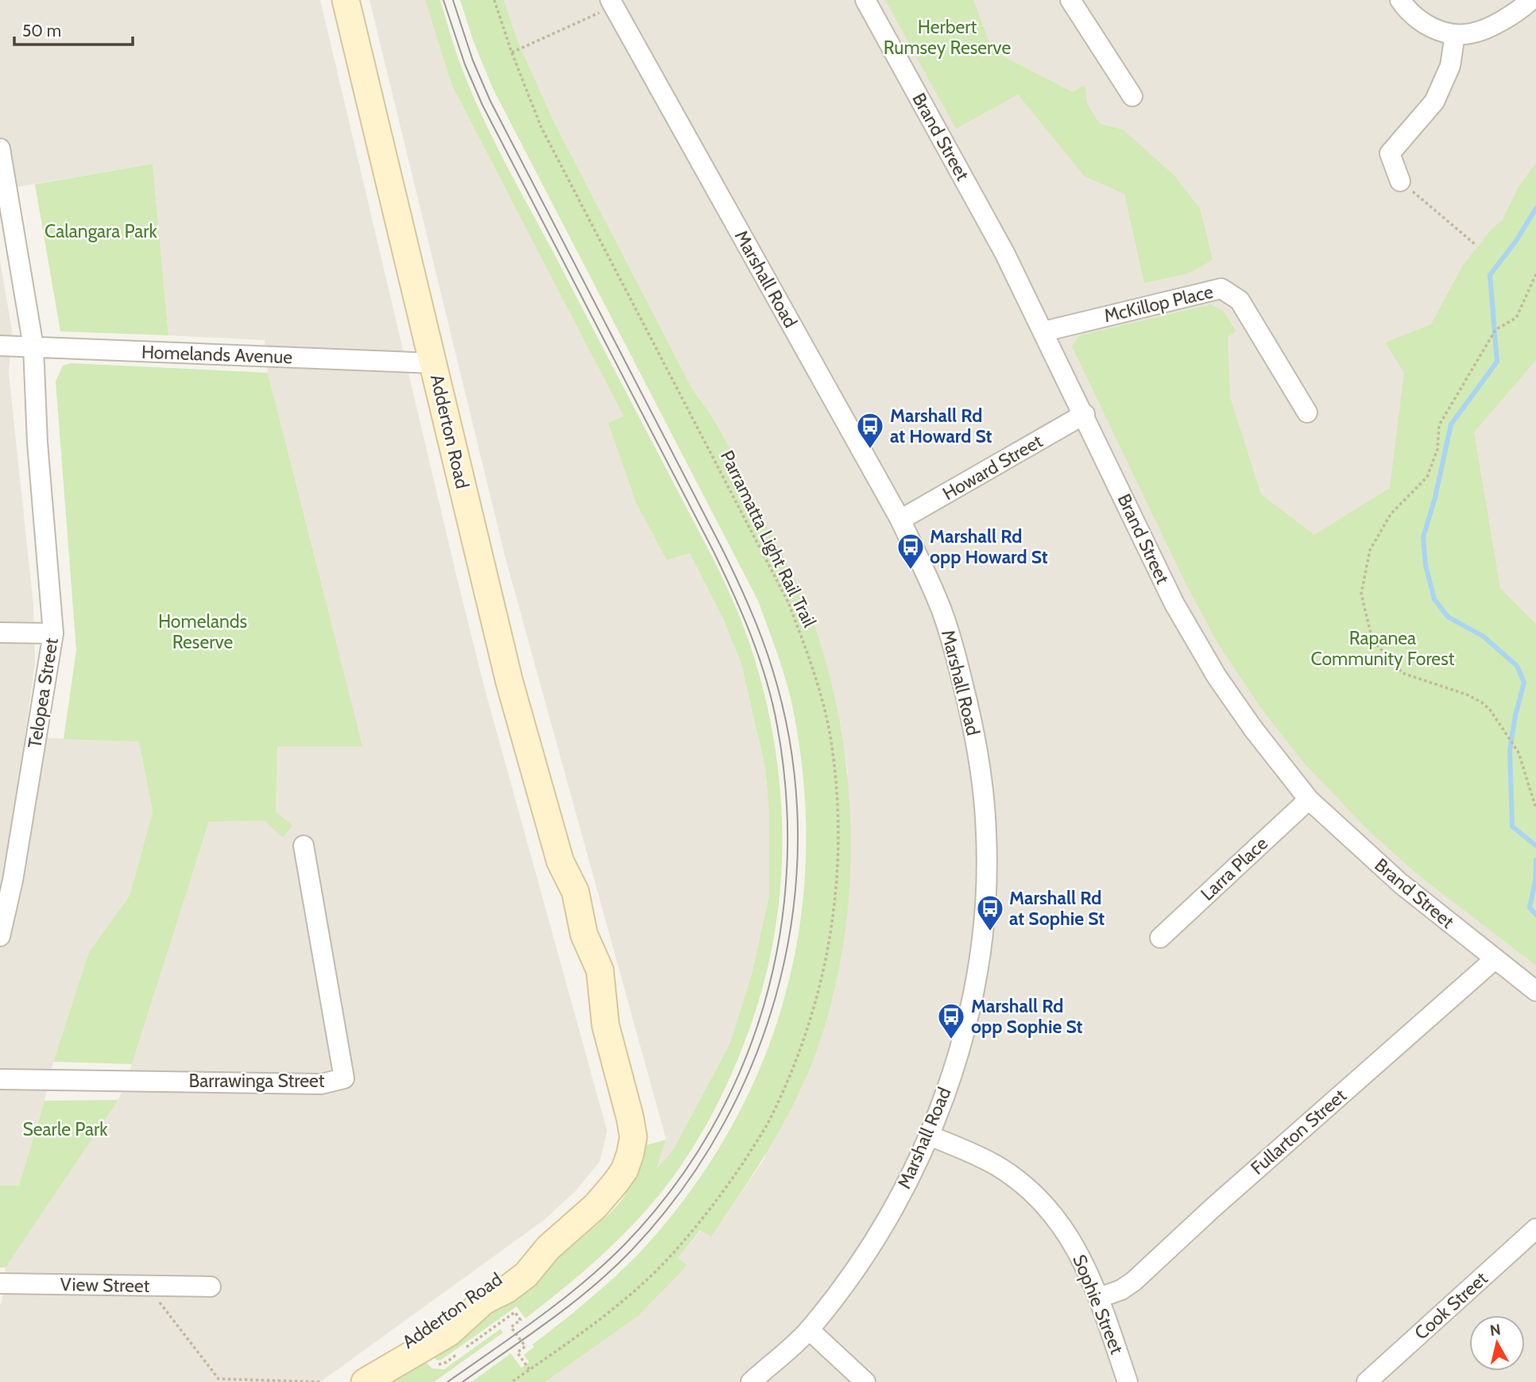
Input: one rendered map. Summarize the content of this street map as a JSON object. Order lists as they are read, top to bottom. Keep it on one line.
{"streets":{"main road":["Adderton Road"],"street":["Brand Street","Marshall Road","McKillop Place","Homelands Avenue","Howard Street","Telopea Street","Larra Place","Barrawinga Street","Fullarton Street","View Street","Sophie Street","Cook Street"],"path":["Parramatta Light Rail Trail"]},"crossings":[["Brand Street","McKillop Place"],["Brand Street","Howard Street"],["Brand Street","Larra Place"],["Brand Street","Fullarton Street"],["Marshall Road","Howard Street"],["Marshall Road","Sophie Street"],["Homelands Avenue","Adderton Road"],["Homelands Avenue","Telopea Street"],["Fullarton Street","Sophie Street"]],"parks":["Herbert Rumsey Reserve","Calangara Park","Homelands Reserve","Rapanea Community Forest","Searle Park"],"places":{"bus stop":["Marshall Rd at Howard St","Marshall Rd opp Howard St","Marshall Rd at Sophie St","Marshall Rd opp Sophie St"]},"scale_bar":"50 m","north":"top"}
